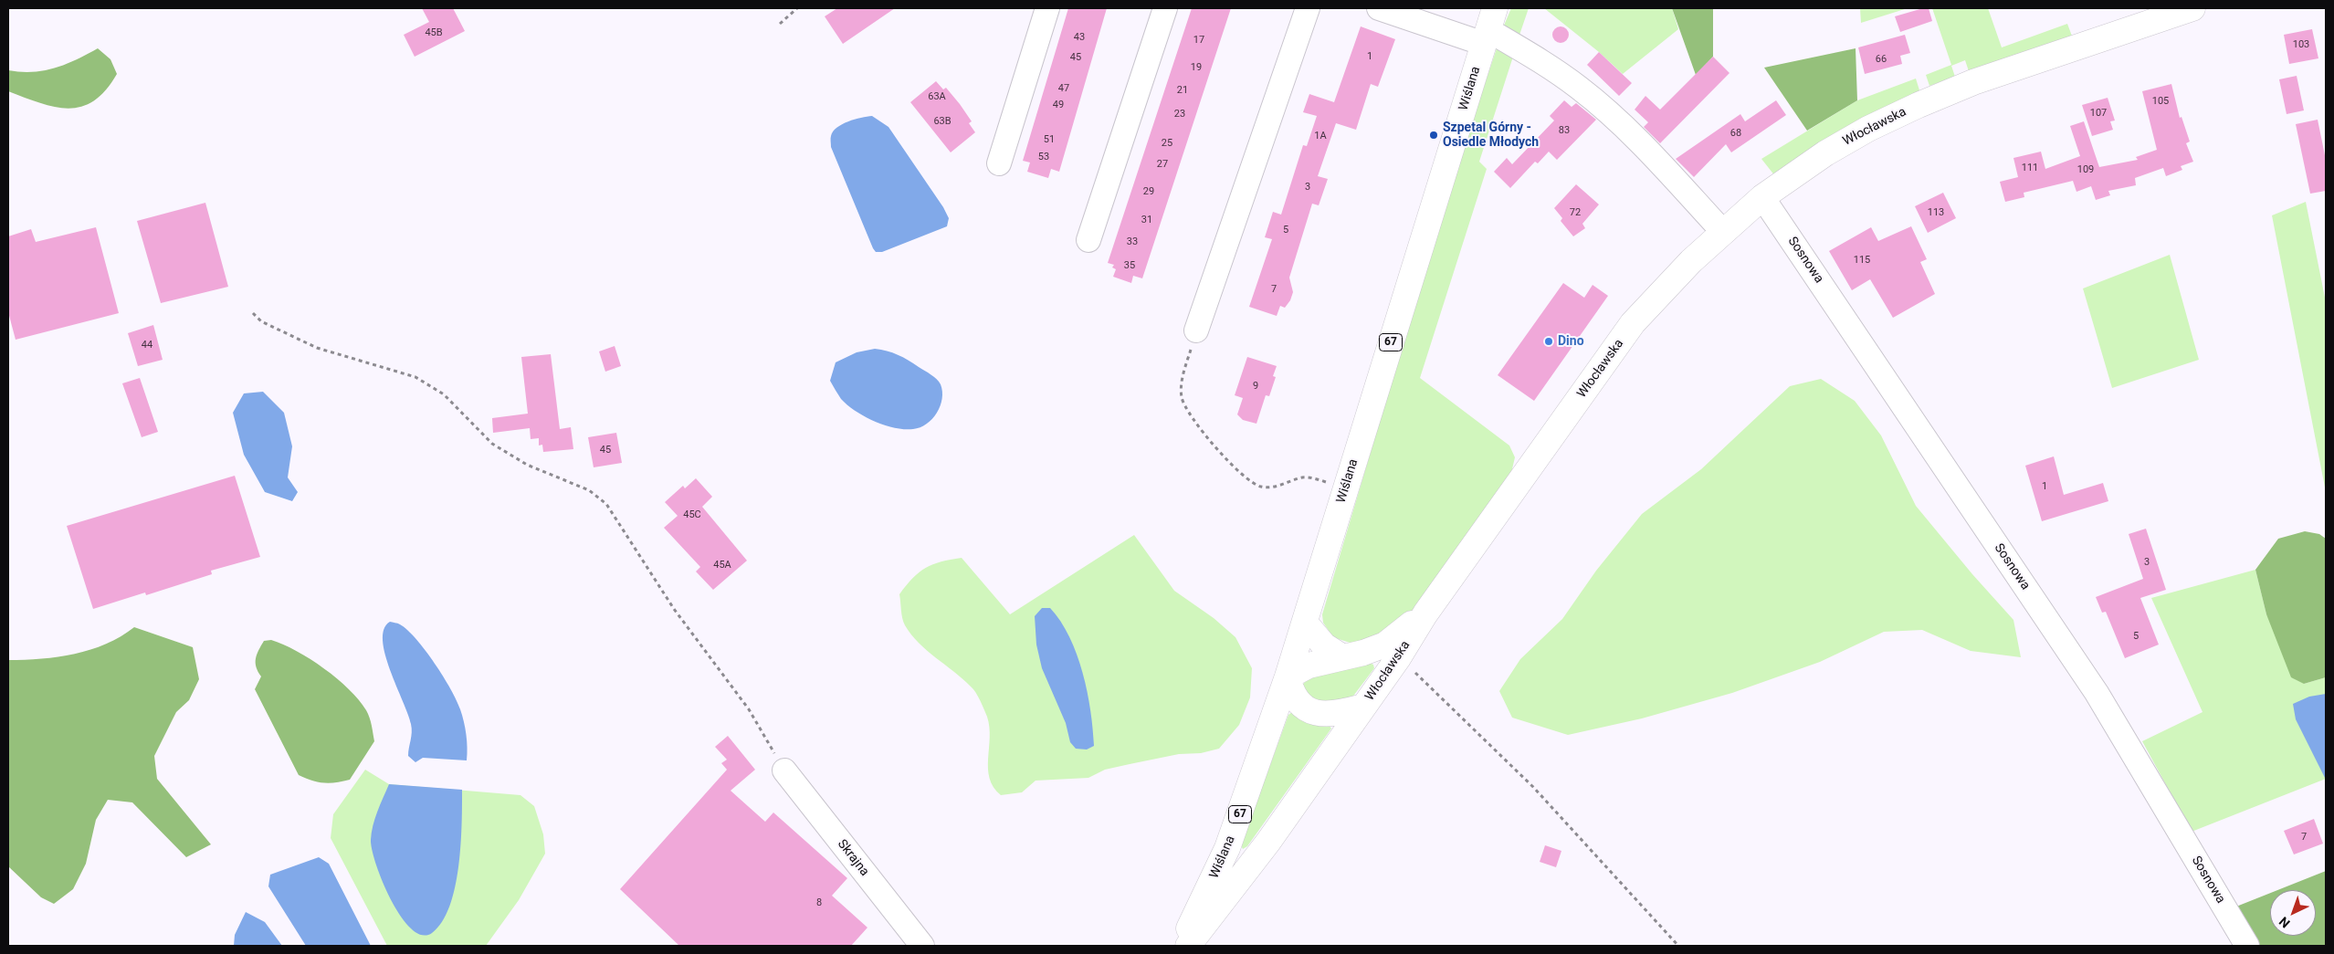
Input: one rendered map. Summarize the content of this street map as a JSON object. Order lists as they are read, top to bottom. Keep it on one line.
{"streets":{"main road":["Wiślana","Włocławska","67"],"street":["Sosnowa","Skrajna"]},"crossings":[["Włocławska","Sosnowa"]],"places":["Szpetal Górny - Osiedle Młodych","Dino"],"house_numbers":["45B","43","17","103","1","45","66","19","47","21","63A","105","49","107","23","63B","83","68","1A","51","25","53","27","111","109","3","29","72","113","31","5","33","115","35","7","44","9","45","1","45C","3","45A","5","7","8"],"north":"bottom left"}
